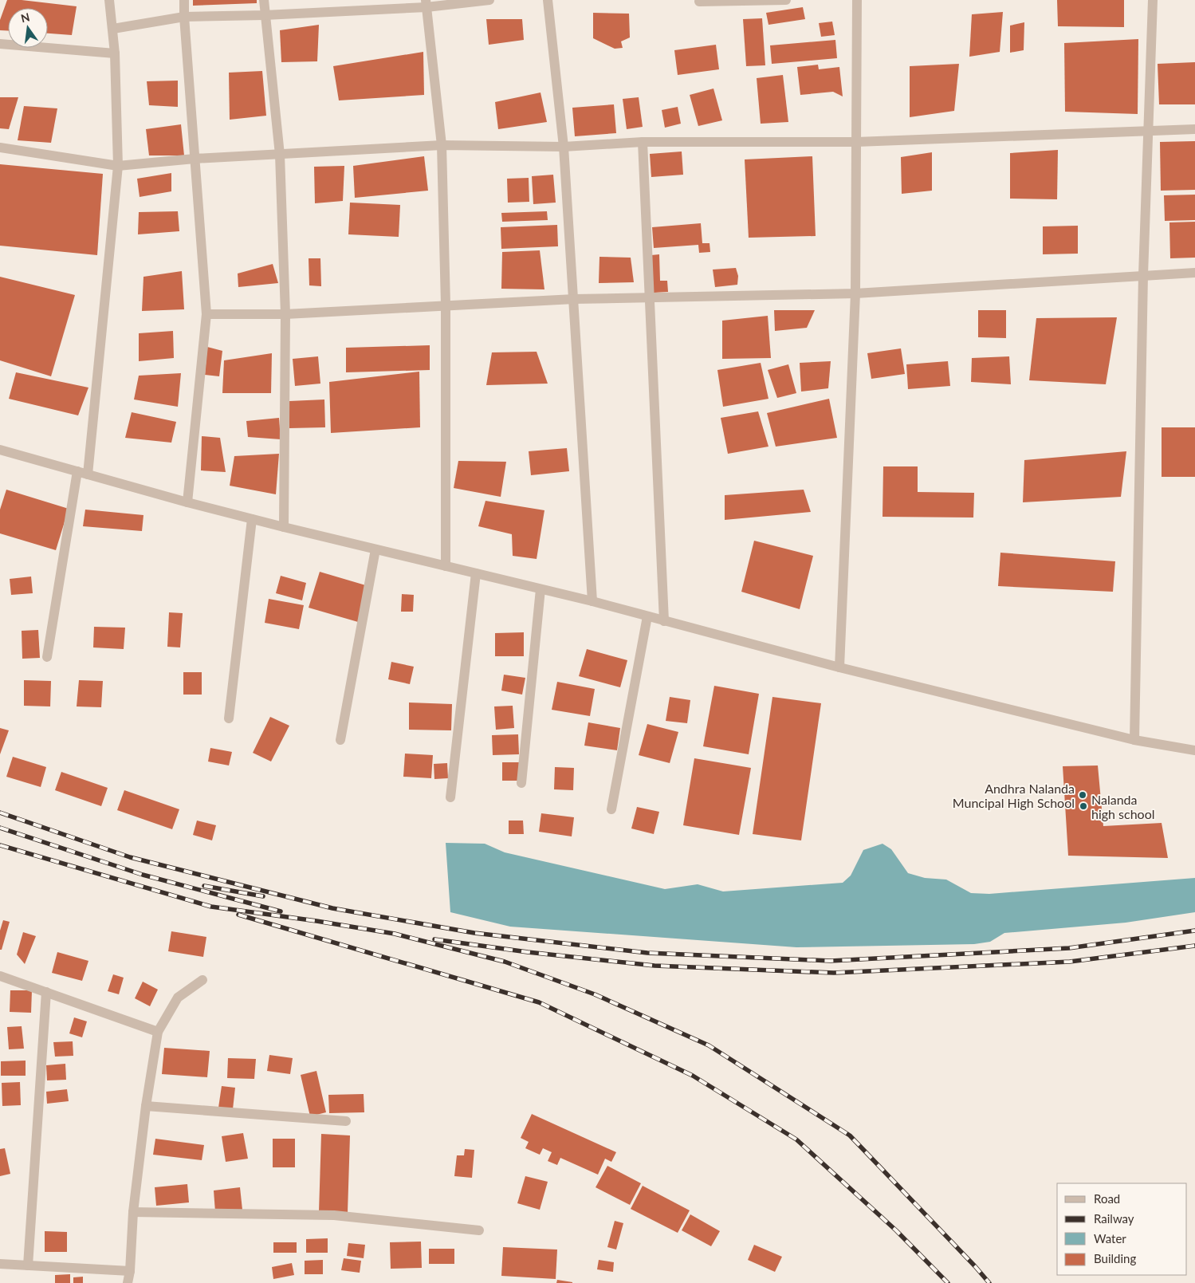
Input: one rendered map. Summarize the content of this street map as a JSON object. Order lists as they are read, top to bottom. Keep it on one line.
{"places":["Andhra Nalanda Muncipal High School","Nalanda high school"],"legend":["Road","Railway","Water","Building"],"north":"top"}
